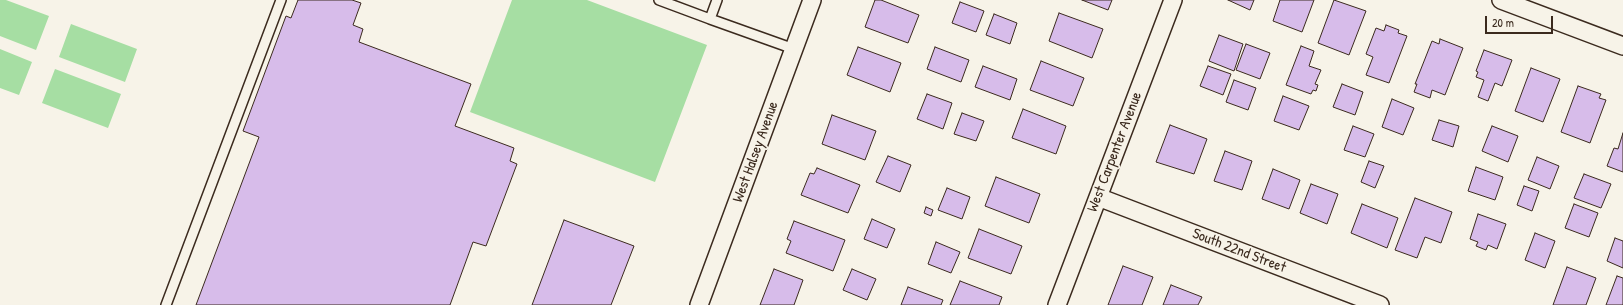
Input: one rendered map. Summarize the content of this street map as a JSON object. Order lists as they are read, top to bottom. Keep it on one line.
{"streets":{"street":["West Halsey Avenue","West Carpenter Avenue","South 22nd Street"]},"crossings":[["West Carpenter Avenue","South 22nd Street"]],"scale_bar":"20 m"}
